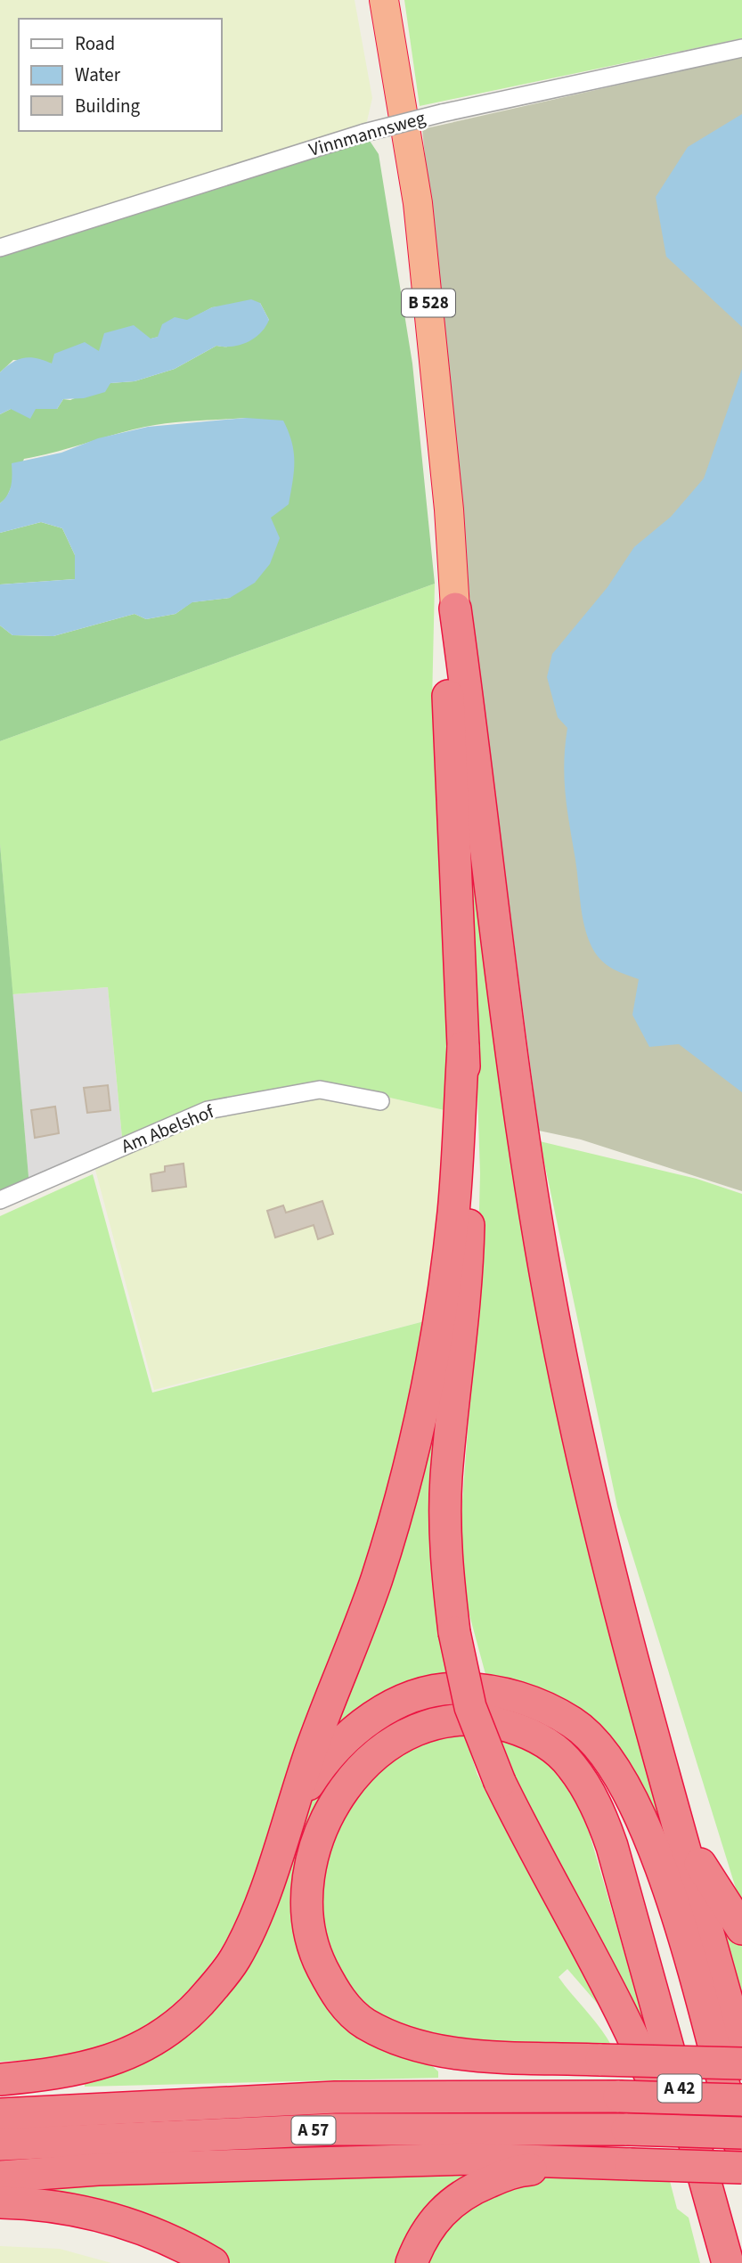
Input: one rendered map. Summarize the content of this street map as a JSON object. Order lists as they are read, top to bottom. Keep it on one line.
{"streets":{"highway":["B 528","A 42","A 57"],"street":["Vinnmannsweg","Am Abelshof"]},"legend":["Road","Water","Building"]}
